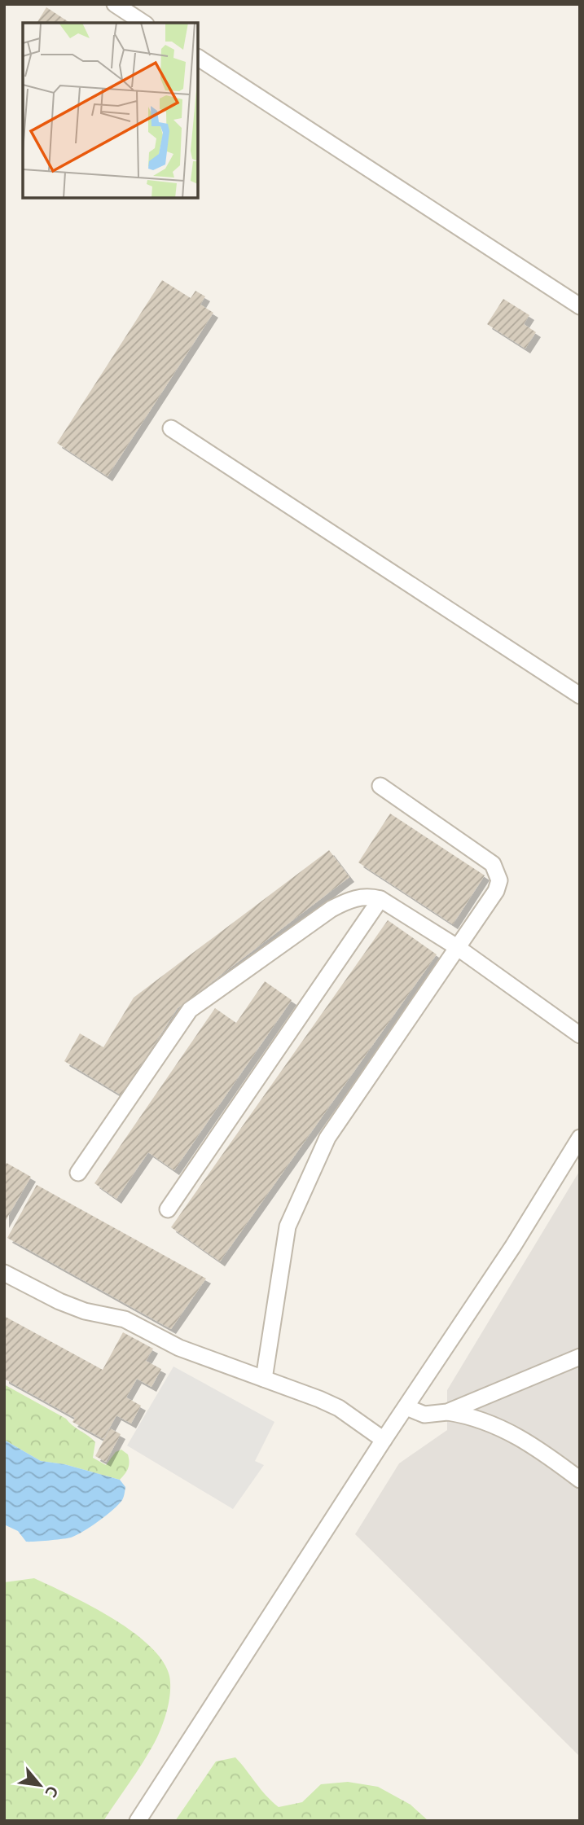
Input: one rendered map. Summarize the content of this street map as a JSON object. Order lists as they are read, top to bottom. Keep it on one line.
{"north":"bottom right"}
